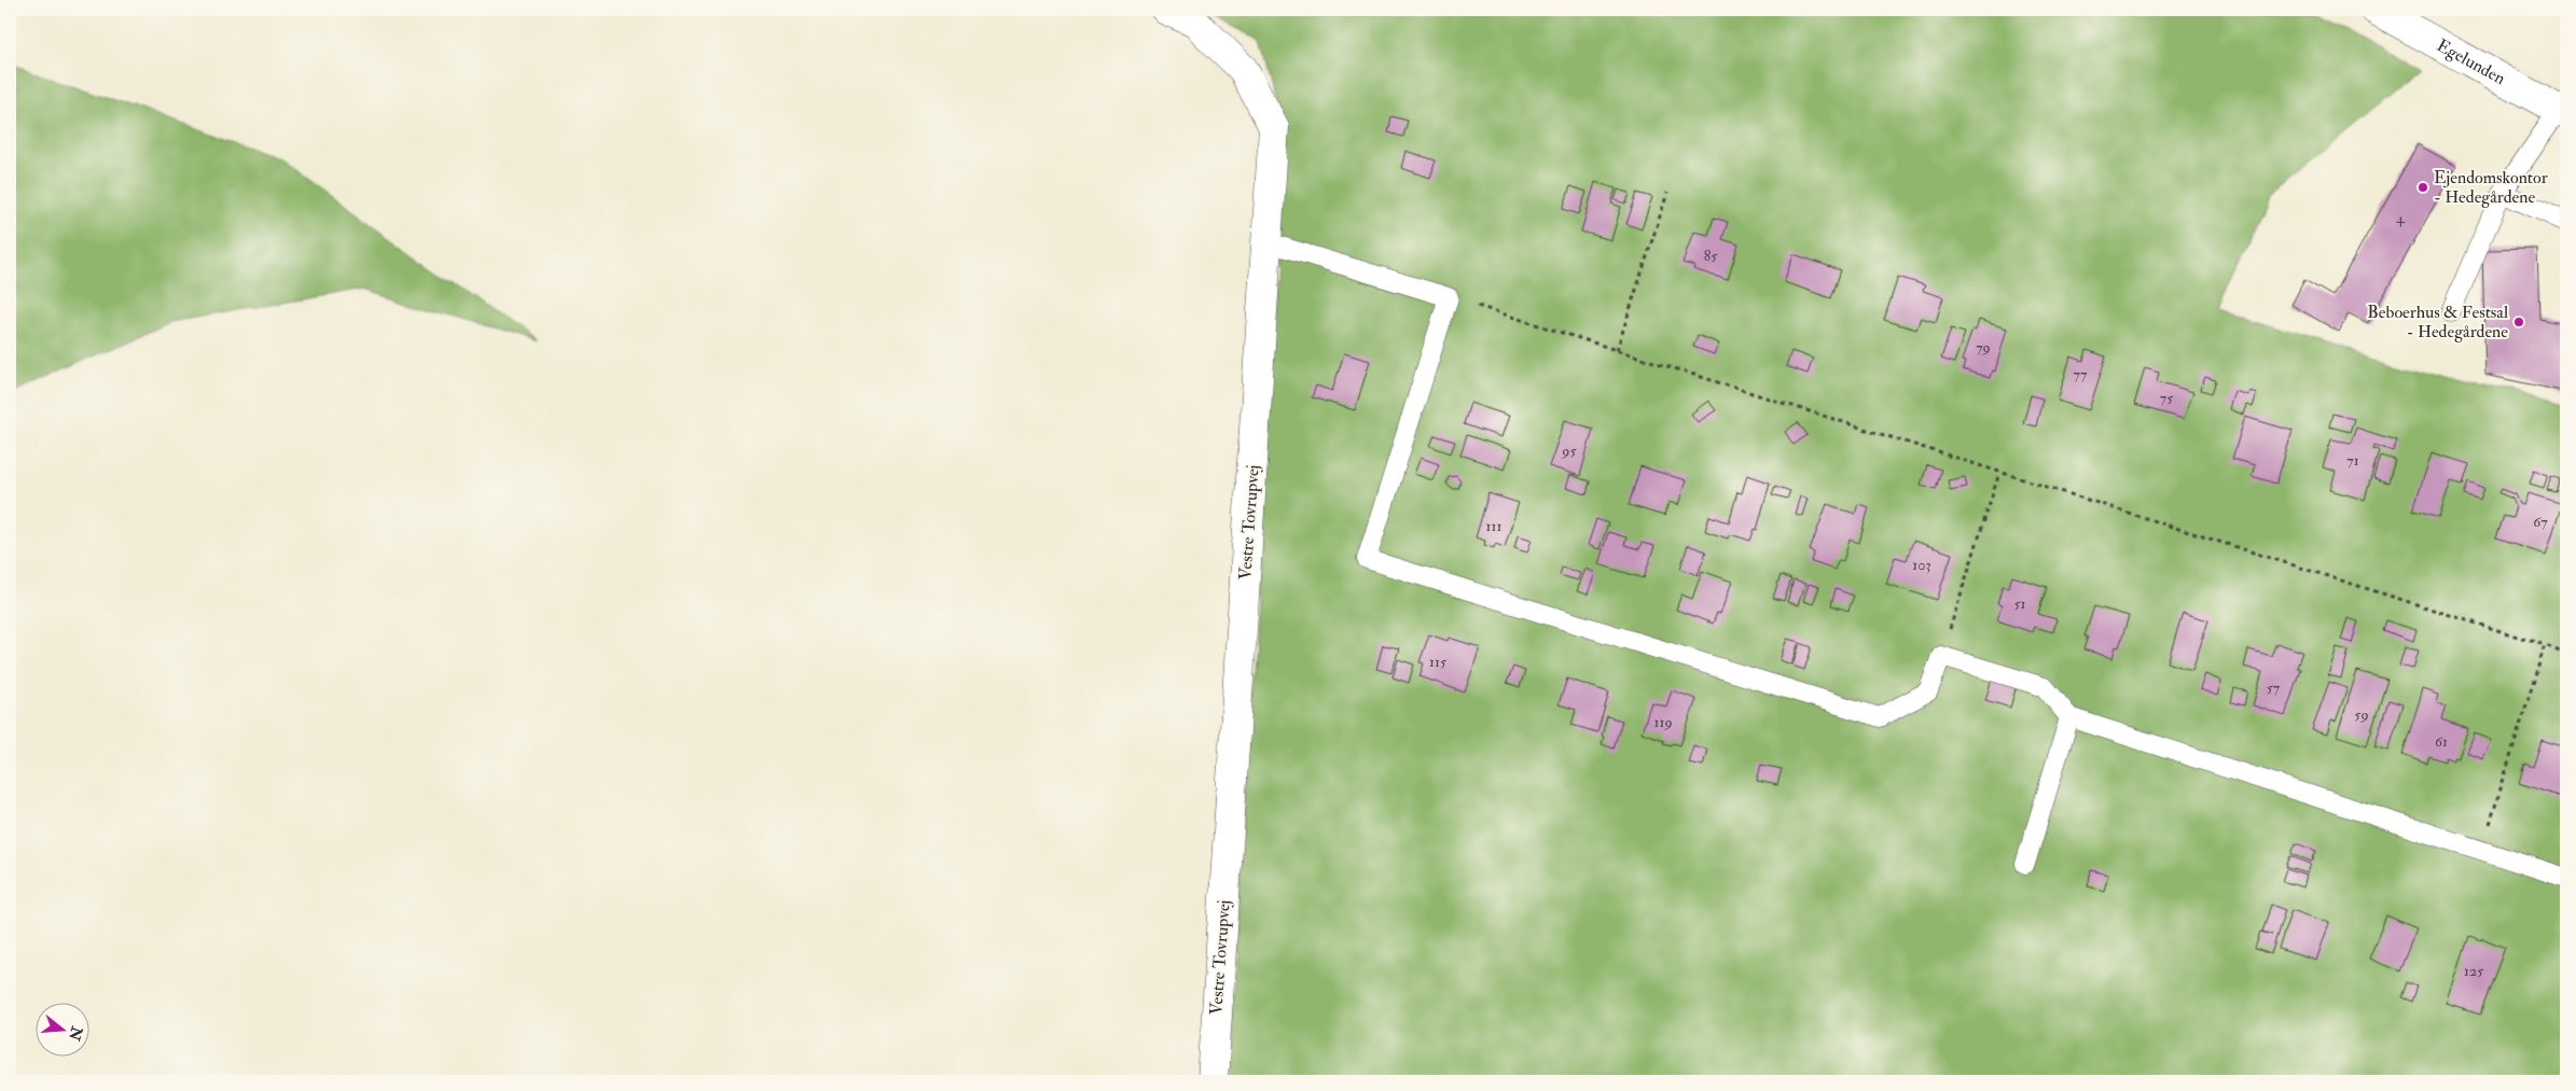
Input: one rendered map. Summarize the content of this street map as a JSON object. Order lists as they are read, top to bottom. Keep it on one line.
{"streets":{"street":["Egelunden","Vestre Tovrupvej"]},"places":["Ejendomskontor - Hedegårdene","Beboerhus & Festsal - Hedegårdene"],"house_numbers":["4","85","79","77","75","95","71","67","111","103","51","115","57","59","119","61","125"],"north":"right"}
